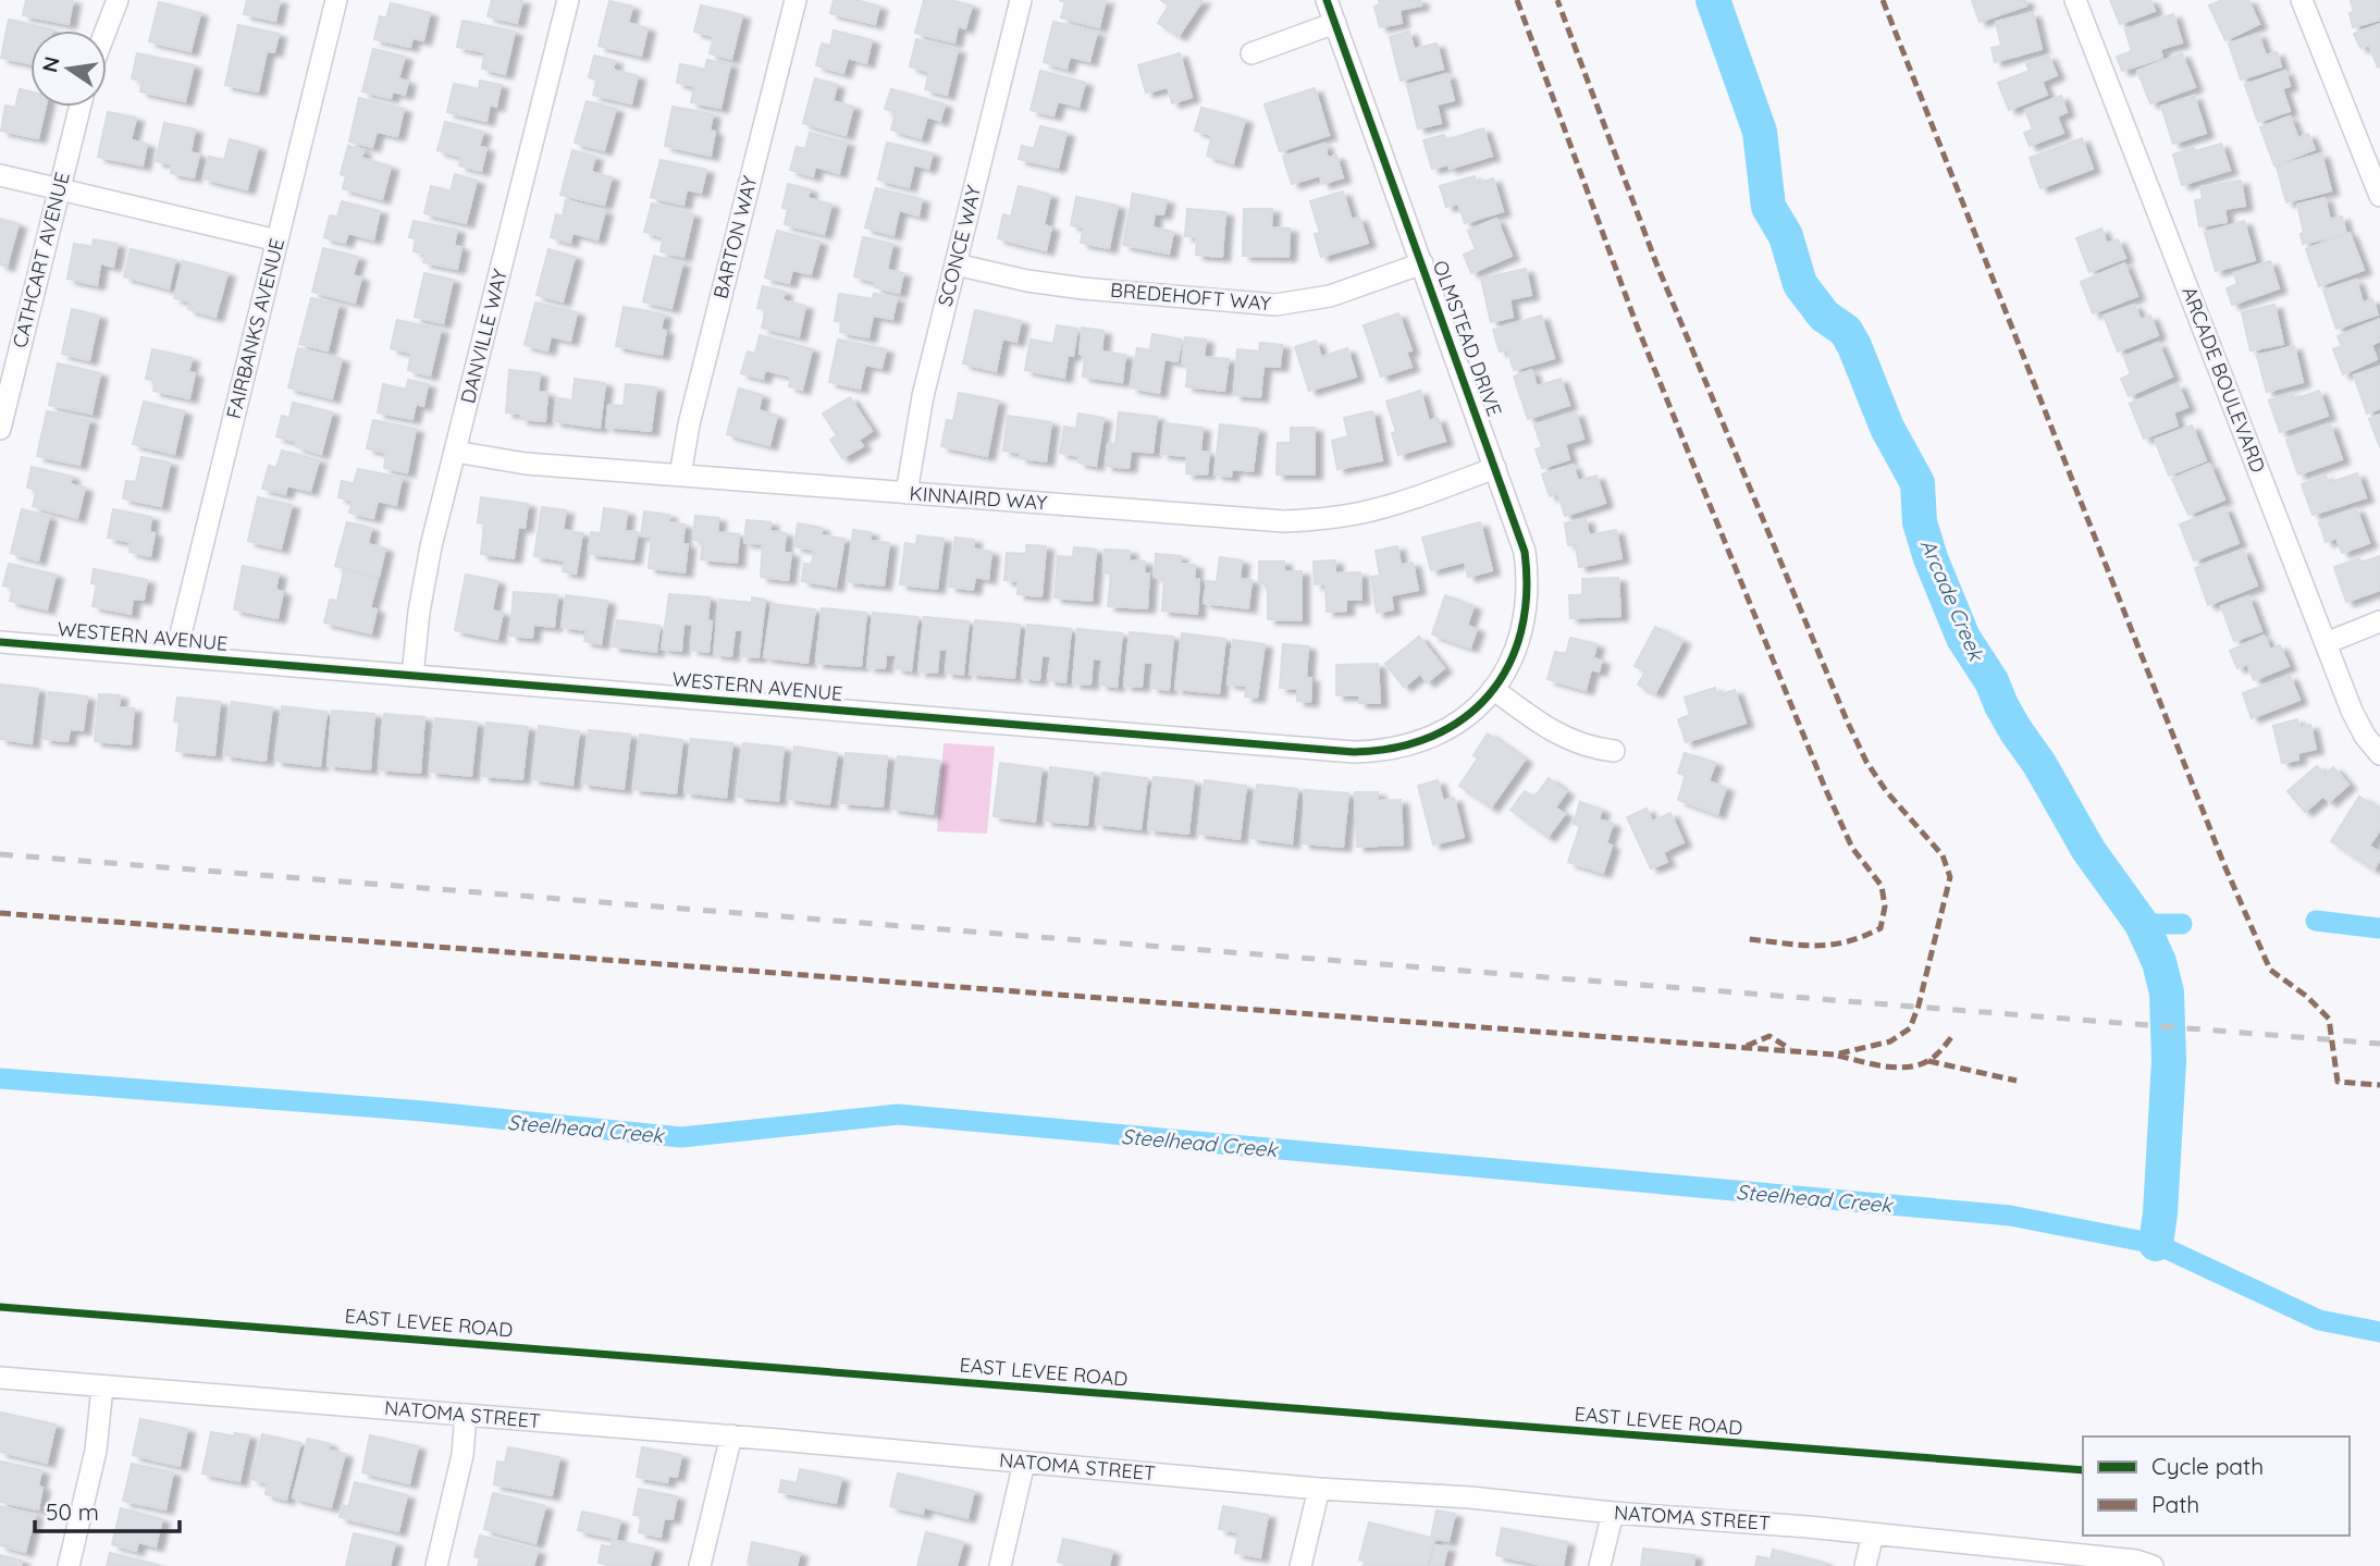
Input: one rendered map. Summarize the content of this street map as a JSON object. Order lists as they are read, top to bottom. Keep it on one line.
{"streets":{"street":["BARTON WAY","SCONCE WAY","CATHCART AVENUE","BREDEHOFT WAY","FAIRBANKS AVENUE","DANVILLE WAY","OLMSTEAD DRIVE","ARCADE BOULEVARD","KINNAIRD WAY","WESTERN AVENUE","NATOMA STREET"],"cycle path":["EAST LEVEE ROAD"]},"crossings":[["BARTON WAY","KINNAIRD WAY"],["SCONCE WAY","BREDEHOFT WAY"],["SCONCE WAY","KINNAIRD WAY"],["BREDEHOFT WAY","OLMSTEAD DRIVE"],["FAIRBANKS AVENUE","WESTERN AVENUE"],["DANVILLE WAY","KINNAIRD WAY"],["DANVILLE WAY","WESTERN AVENUE"],["OLMSTEAD DRIVE","KINNAIRD WAY"],["OLMSTEAD DRIVE","WESTERN AVENUE"]],"water":["Arcade Creek","Steelhead Creek"],"legend":["Cycle path","Path"],"scale_bar":"50 m","north":"left"}
